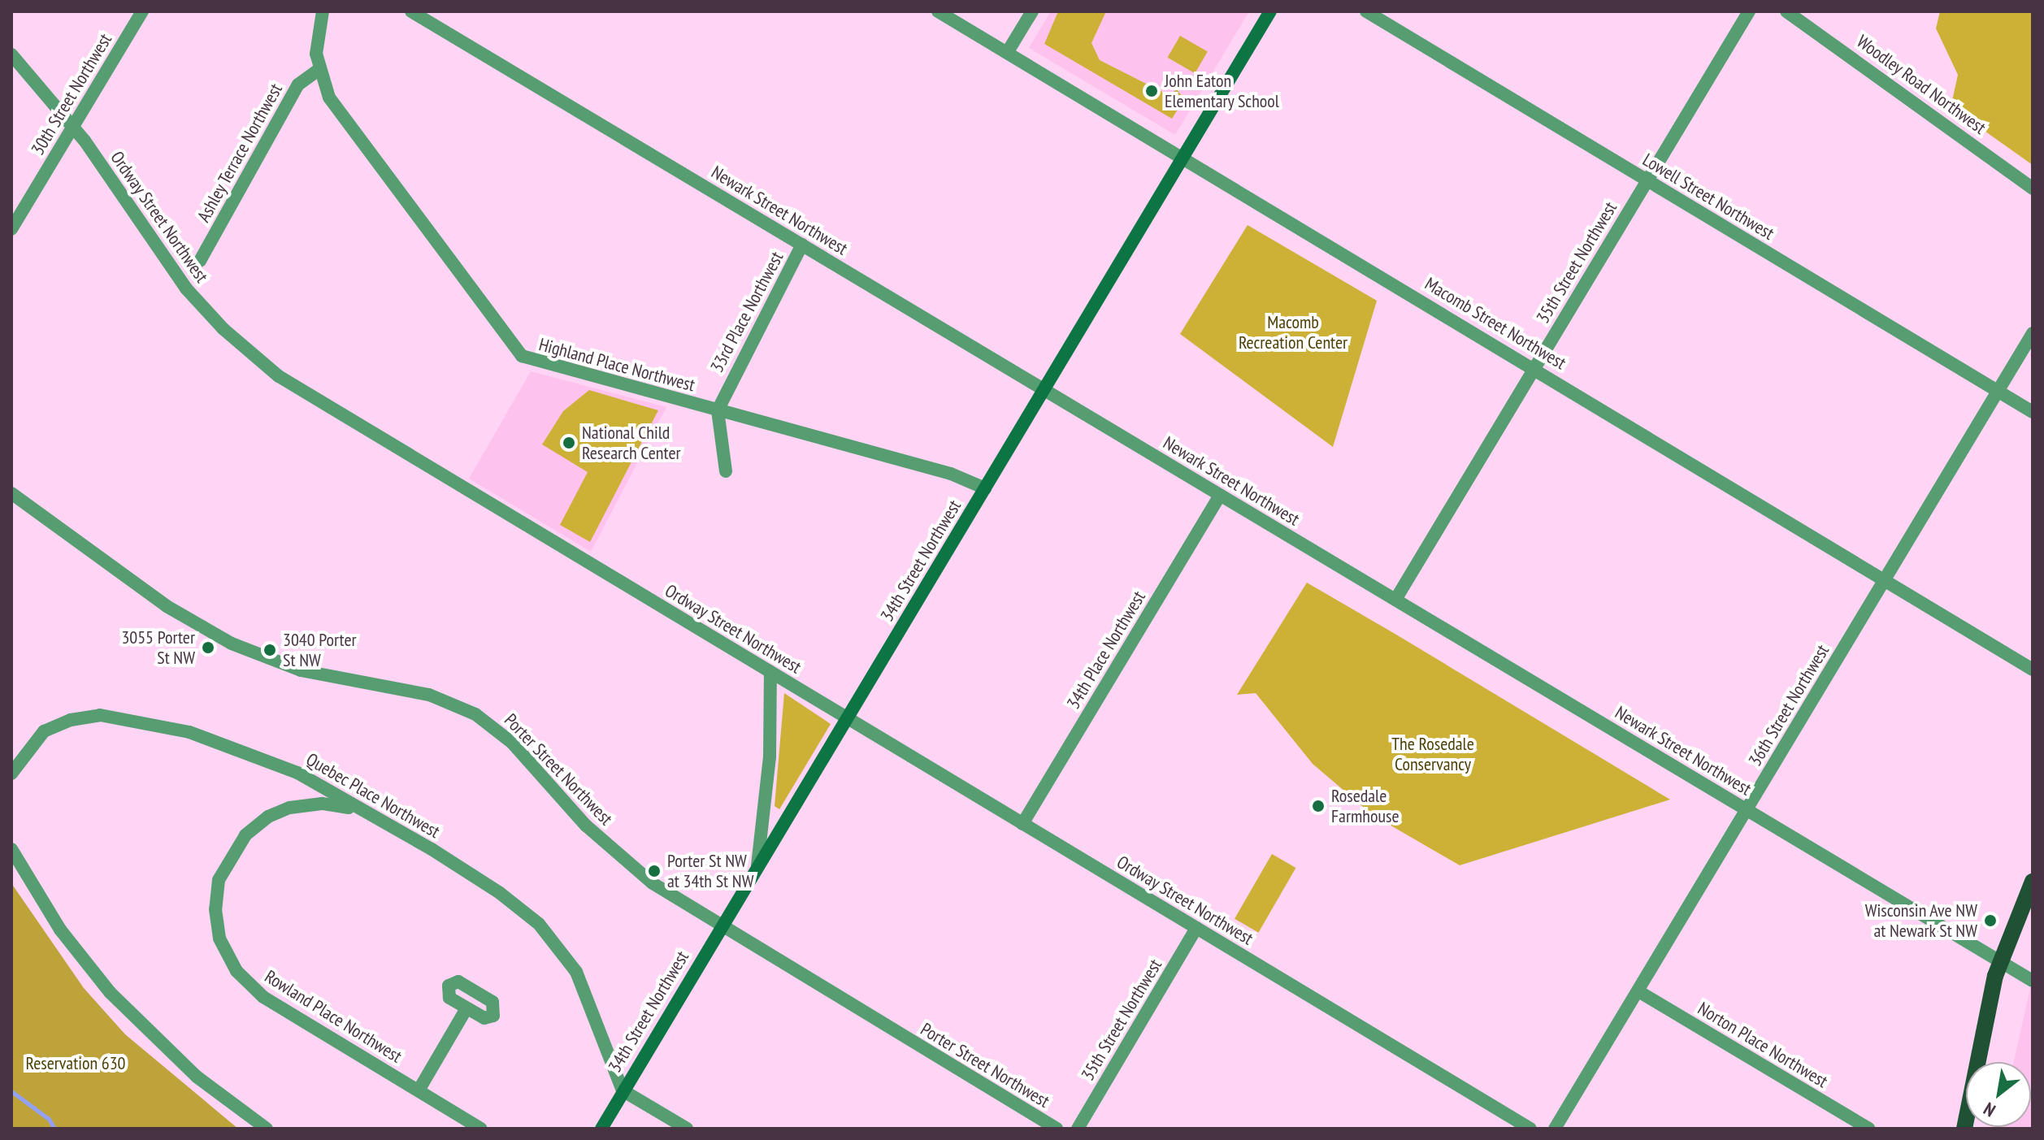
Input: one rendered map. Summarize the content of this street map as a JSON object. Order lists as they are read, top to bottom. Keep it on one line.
{"streets":{"main road":["34th Street Northwest"],"street":["Woodley Road Northwest","30th Street Northwest","Ashley Terrace Northwest","Lowell Street Northwest","Newark Street Northwest","Ordway Street Northwest","35th Street Northwest","33rd Place Northwest","Macomb Street Northwest","Highland Place Northwest","34th Place Northwest","36th Street Northwest","Porter Street Northwest","Quebec Place Northwest","Rowland Place Northwest","Norton Place Northwest"]},"crossings":[["30th Street Northwest","Ordway Street Northwest"],["Ashley Terrace Northwest","Highland Place Northwest"],["Lowell Street Northwest","35th Street Northwest"],["Lowell Street Northwest","36th Street Northwest"],["Newark Street Northwest","35th Street Northwest"],["Newark Street Northwest","33rd Place Northwest"],["Newark Street Northwest","34th Street Northwest"],["Newark Street Northwest","34th Place Northwest"],["Newark Street Northwest","36th Street Northwest"],["Ordway Street Northwest","35th Street Northwest"],["Ordway Street Northwest","34th Street Northwest"],["Ordway Street Northwest","34th Place Northwest"],["35th Street Northwest","Macomb Street Northwest"],["33rd Place Northwest","Highland Place Northwest"],["Macomb Street Northwest","34th Street Northwest"],["Macomb Street Northwest","36th Street Northwest"],["Highland Place Northwest","34th Street Northwest"],["34th Street Northwest","Porter Street Northwest"],["34th Street Northwest","Quebec Place Northwest"],["36th Street Northwest","Norton Place Northwest"],["Quebec Place Northwest","Rowland Place Northwest"]],"parks":["Macomb Recreation Center","The Rosedale Conservancy","Reservation 630"],"places":["John Eaton Elementary School","National Child Research Center","3055 Porter St NW","3040 Porter St NW","Rosedale Farmhouse","Porter St NW at 34th St NW","Wisconsin Ave NW at Newark St NW"],"north":"bottom left"}
